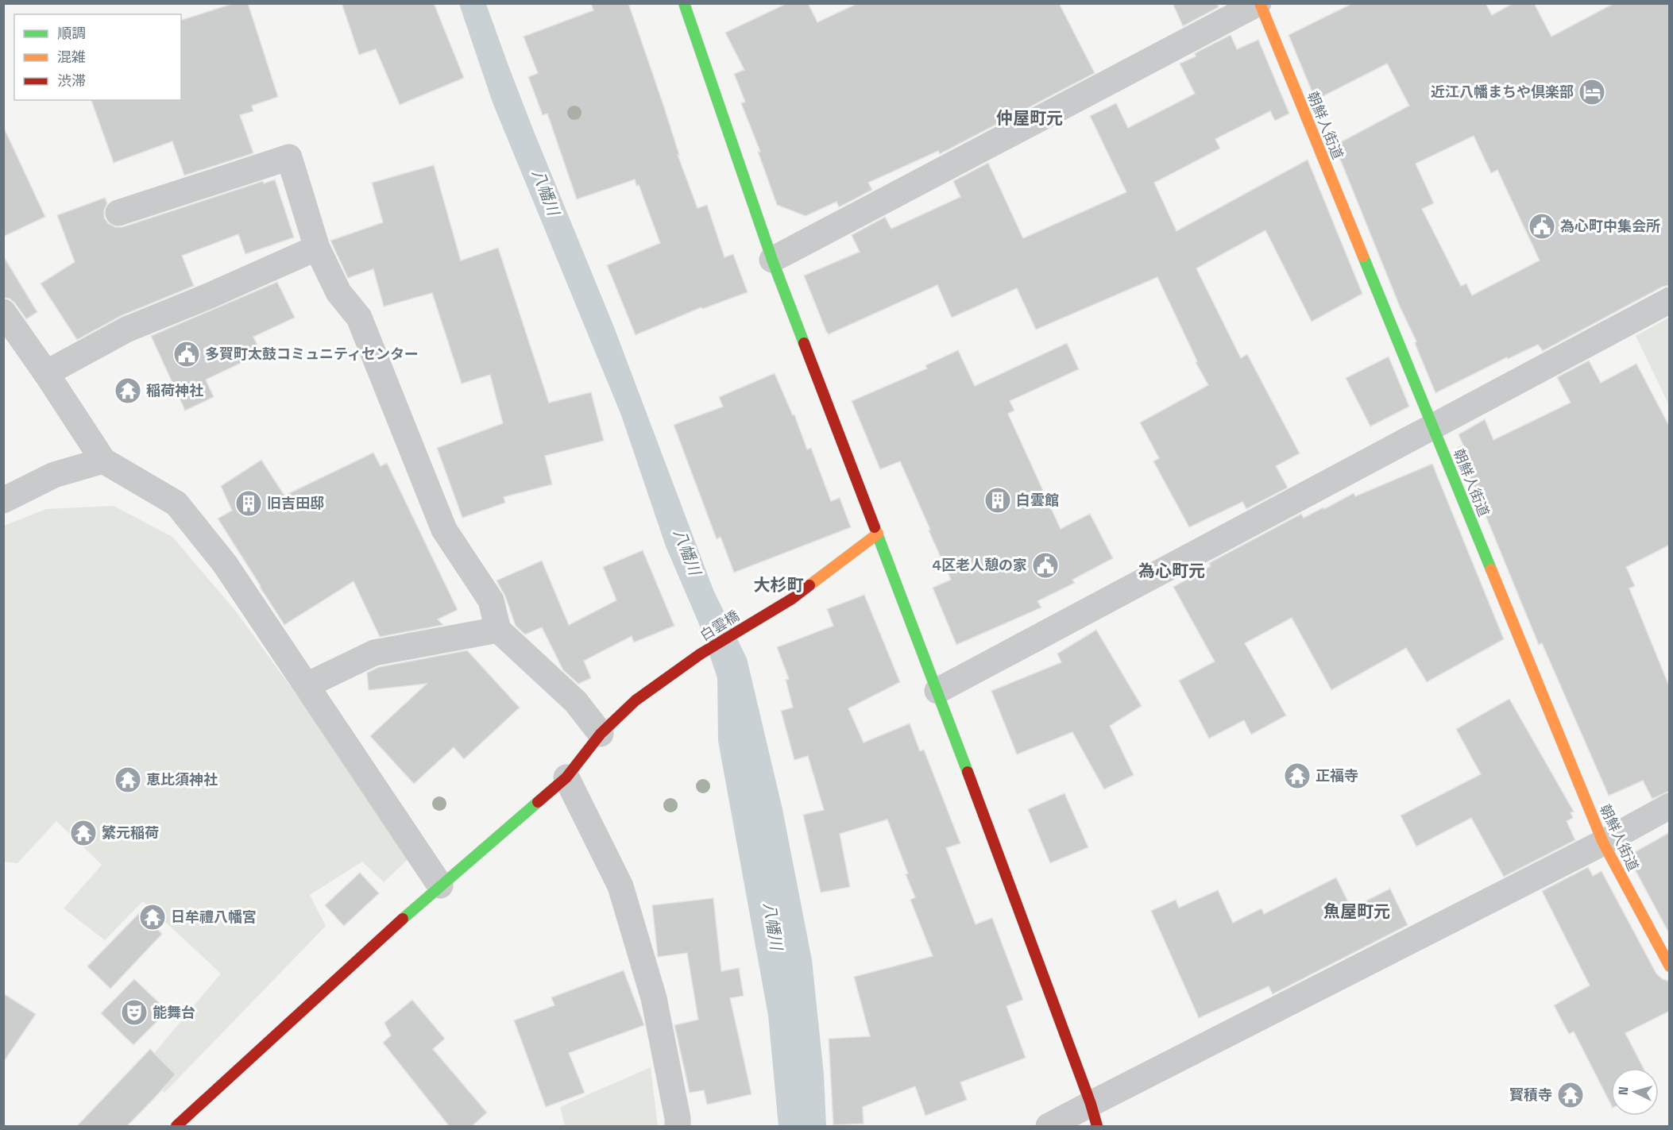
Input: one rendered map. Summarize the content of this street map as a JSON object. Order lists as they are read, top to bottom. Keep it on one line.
{"streets":{"street":["朝鮮人街道","白雲橋"]},"districts":["仲屋町元","為心町元","大杉町","魚屋町元"],"water":["八幡川"],"places":{"hotel":["近江八幡まちや倶楽部"],"public building":["為心町中集会所","多賀町太鼓コミュニティセンター","4区老人憩の家"],"temple":["稲荷神社","正福寺","恵比須神社","繁元稲荷","日牟禮八幡宮","寳積寺"],"building":["白雲館","旧吉田邸"],"theatre":["能舞台"]},"legend":["順調","混雑","渋滞"],"north":"left"}
